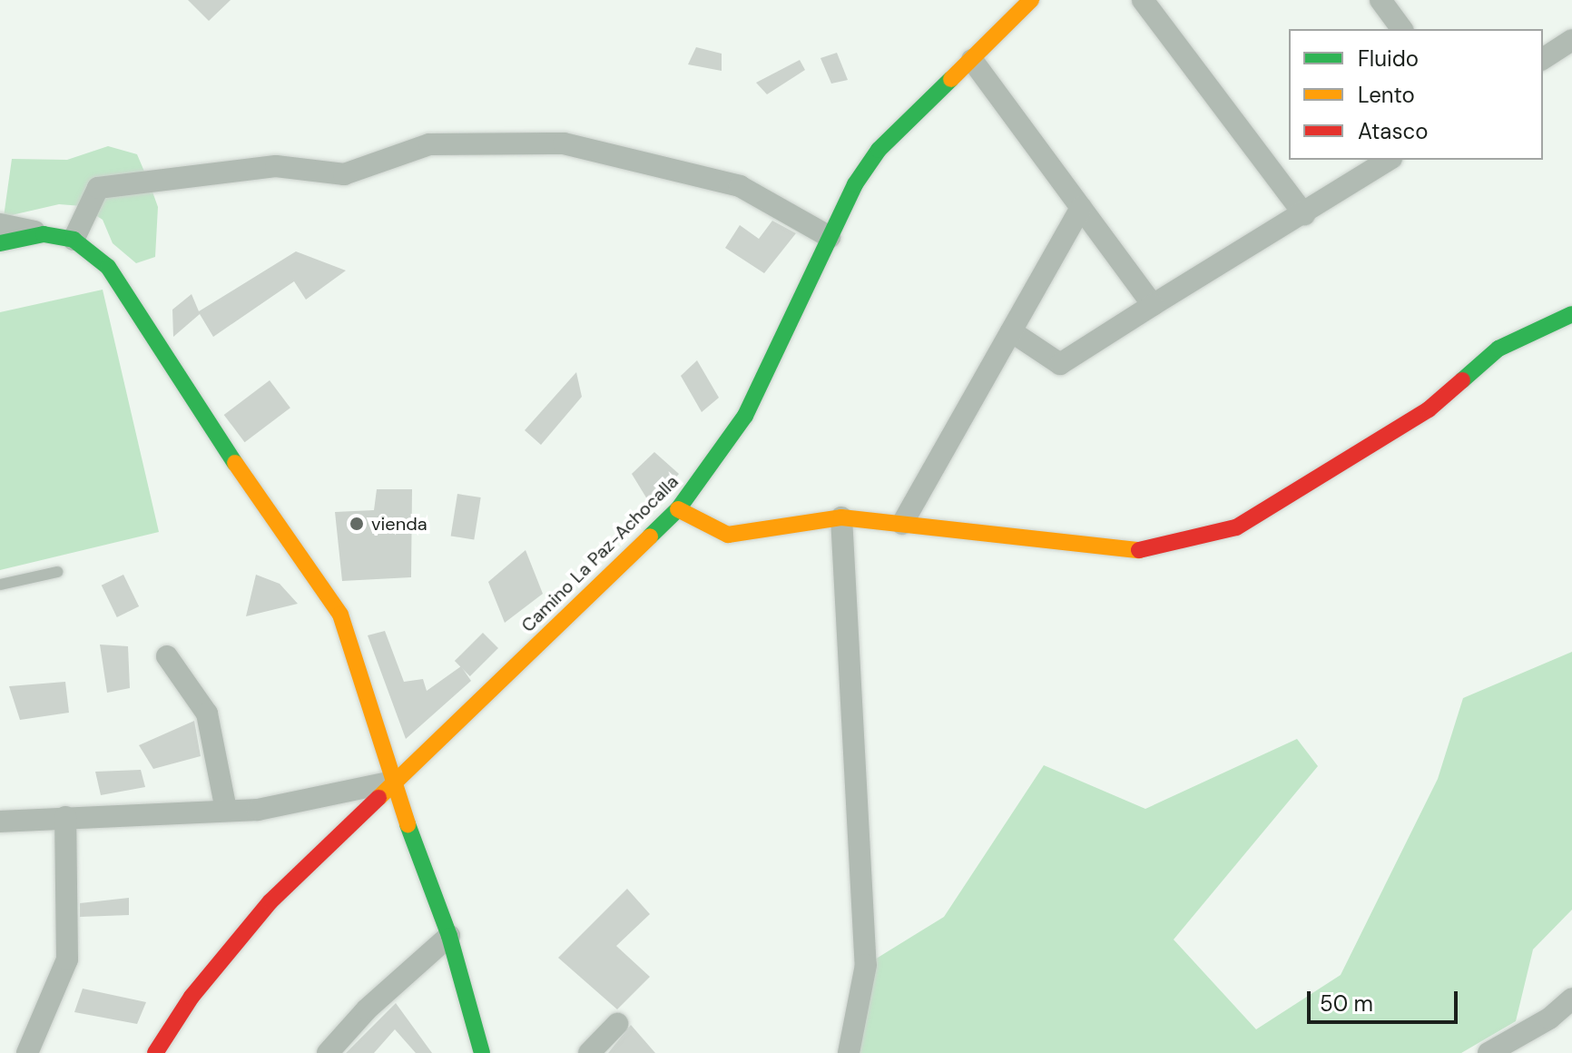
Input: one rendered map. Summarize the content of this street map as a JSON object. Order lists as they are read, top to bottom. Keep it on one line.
{"streets":{"main road":["Camino La Paz-Achocalla"]},"places":["vienda"],"legend":["Fluido","Lento","Atasco"],"scale_bar":"50 m"}
